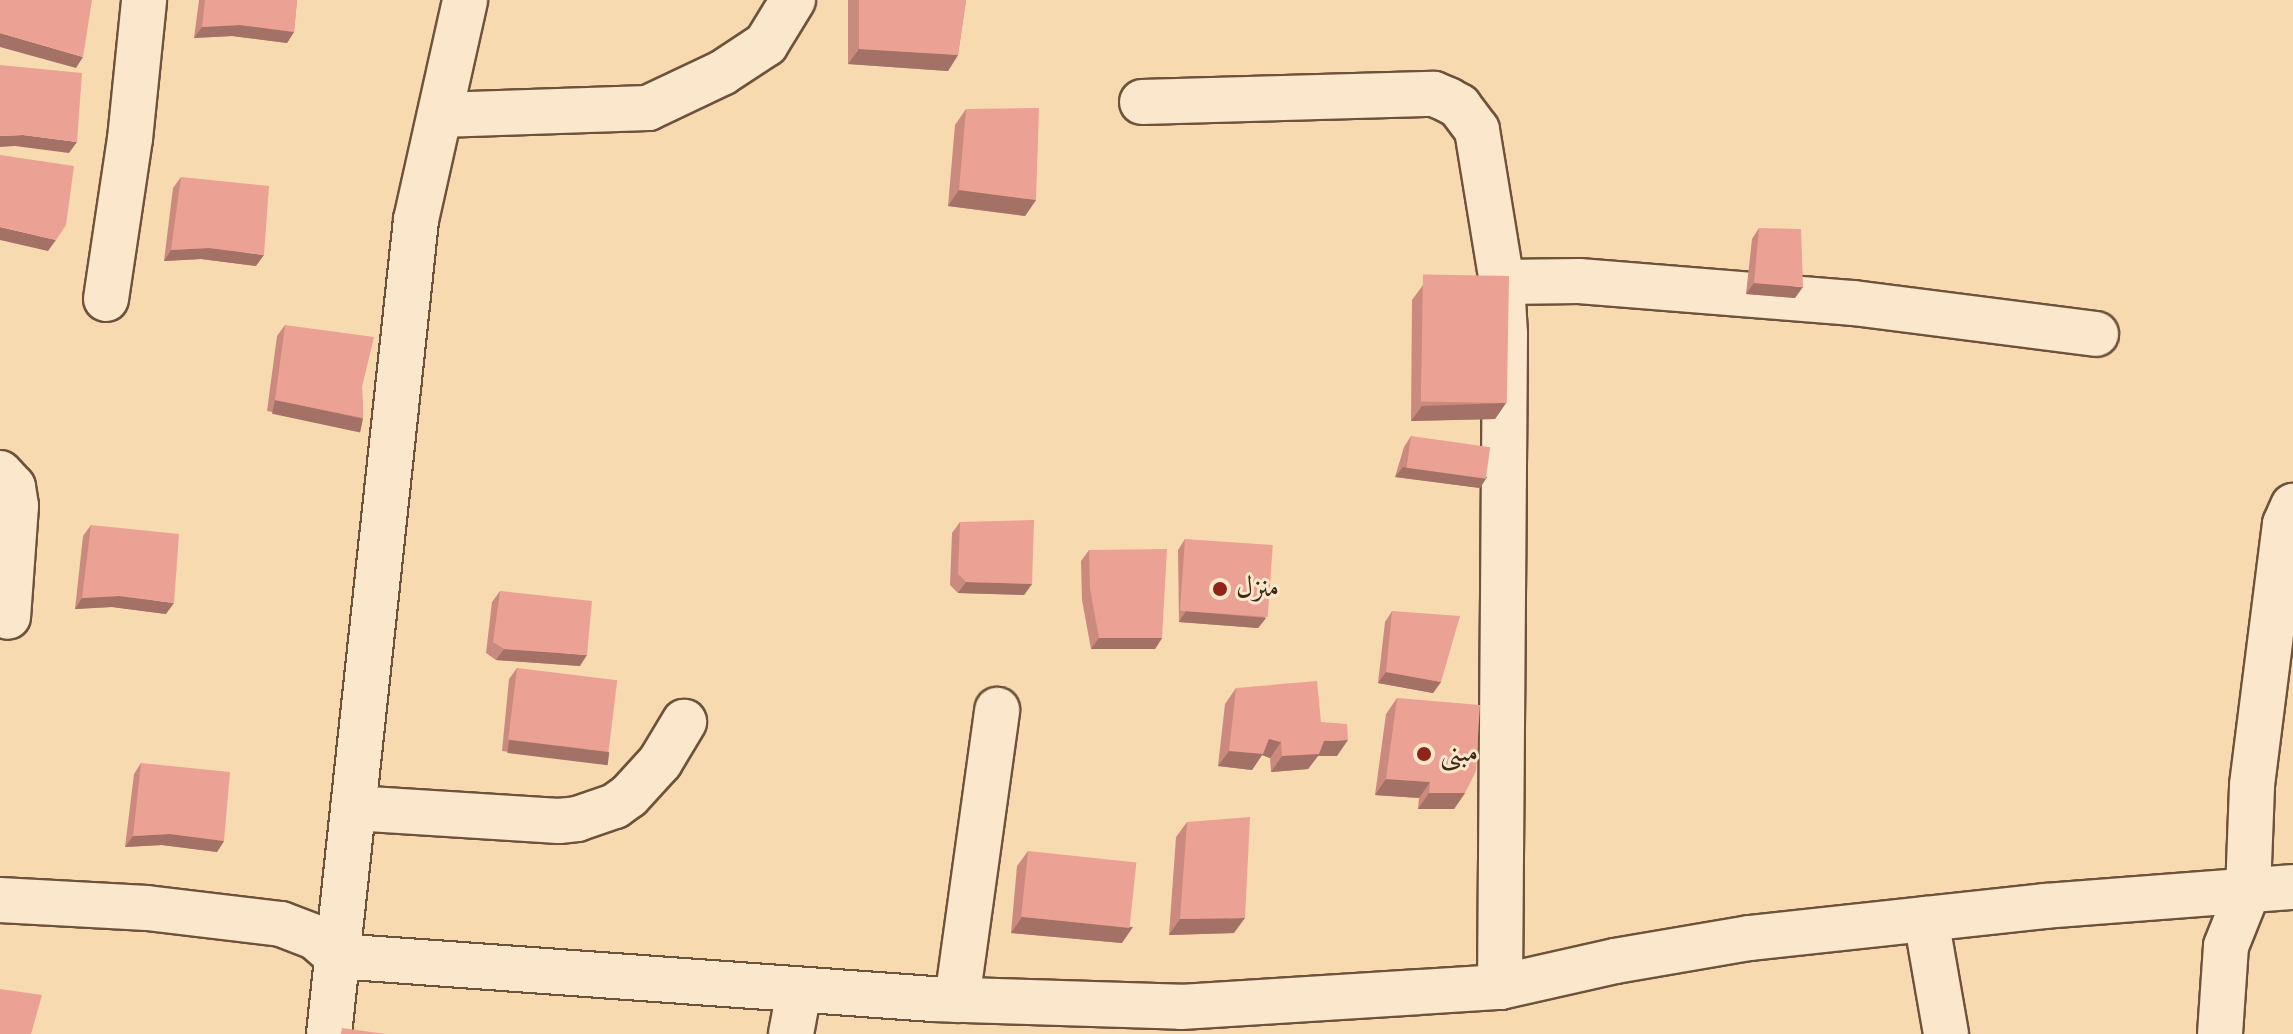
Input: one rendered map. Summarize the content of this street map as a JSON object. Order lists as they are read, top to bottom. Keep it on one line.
{"places":["منزل","مبنى"]}
